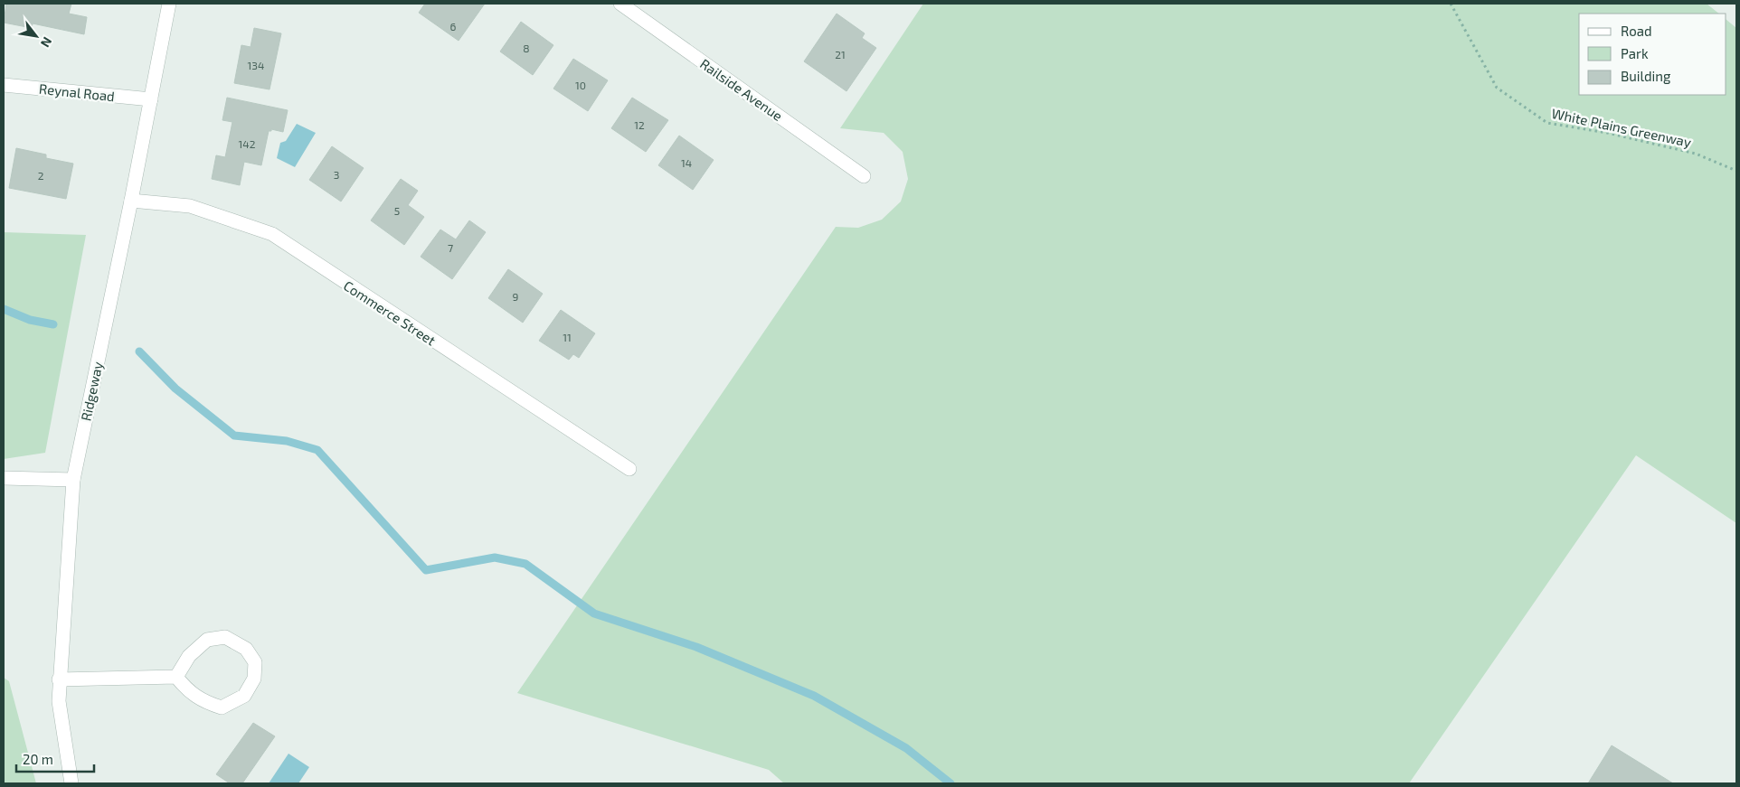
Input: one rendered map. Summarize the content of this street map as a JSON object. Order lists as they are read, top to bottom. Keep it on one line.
{"streets":{"street":["Railside Avenue","Reynal Road","Commerce Street","Ridgeway"],"path":["White Plains Greenway"]},"crossings":[["Reynal Road","Ridgeway"],["Commerce Street","Ridgeway"]],"house_numbers":["6","8","21","134","10","12","142","14","3","2","5","7","9","11"],"legend":["Road","Park","Building"],"scale_bar":"20 m","north":"bottom right"}
